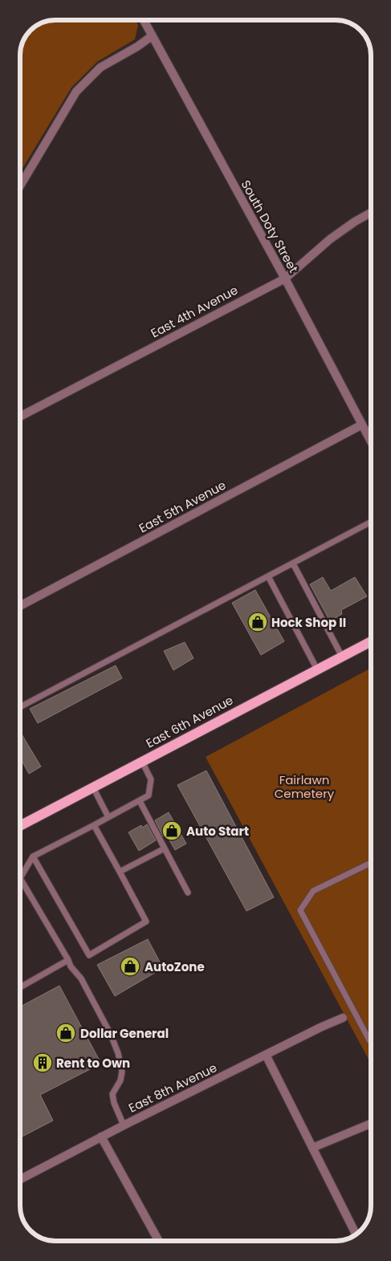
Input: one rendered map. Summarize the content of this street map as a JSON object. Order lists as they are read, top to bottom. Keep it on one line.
{"streets":{"main road":["East 6th Avenue"],"street":["South Doty Street","East 4th Avenue","East 5th Avenue","East 8th Avenue"]},"crossings":[["South Doty Street","East 4th Avenue"],["South Doty Street","East 5th Avenue"]],"parks":["Fairlawn Cemetery"],"places":{"shop":["Hock Shop II","Auto Start","AutoZone","Dollar General"],"building":["Rent to Own"]}}
